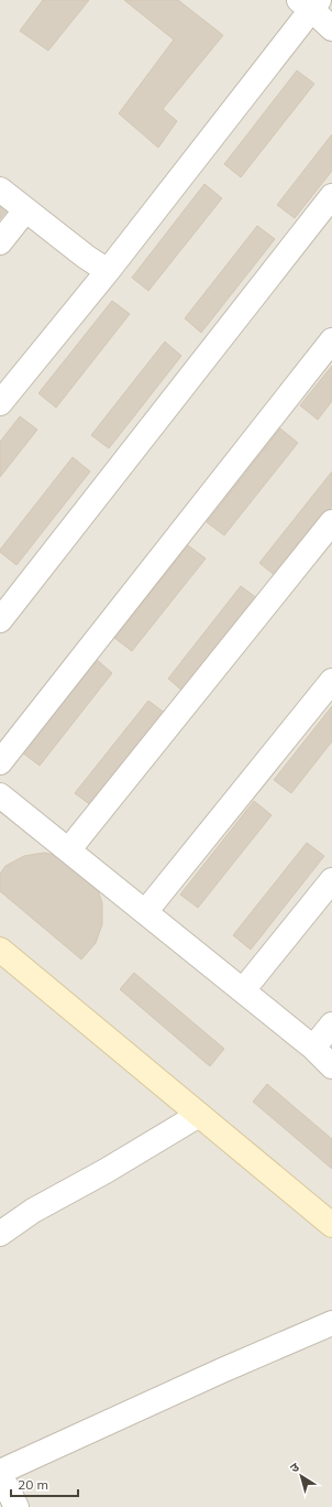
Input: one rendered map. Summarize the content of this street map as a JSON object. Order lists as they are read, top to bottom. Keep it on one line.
{"scale_bar":"20 m","north":"top left"}
